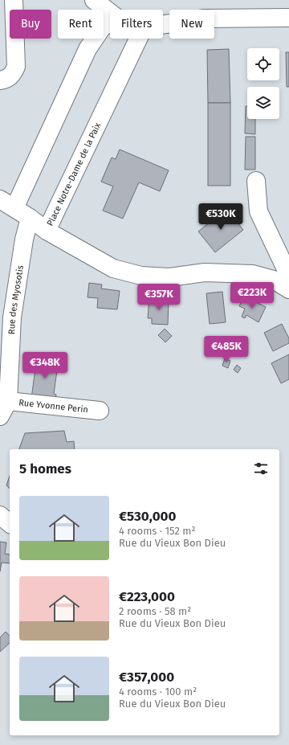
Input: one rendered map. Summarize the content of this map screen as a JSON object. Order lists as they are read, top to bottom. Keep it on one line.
{"streets":{"street":["Place Notre-Dame de la Paix","Rue des Myosotis","Rue Yvonne Perin"]},"crossings":[["Place Notre-Dame de la Paix","Rue des Myosotis"],["Rue des Myosotis","Rue Yvonne Perin"]],"page":{"chip":["Buy","Rent","Filters","New"],"price":["€530K","€223K","€357K","€485K","€348K"],"heading":"5 homes","list":[{"name":"€530,000","note":"4 rooms · 152 m² · Rue du Vieux Bon Dieu"},{"name":"€223,000","note":"2 rooms · 58 m² · Rue du Vieux Bon Dieu"},{"name":"€357,000","note":"4 rooms · 100 m² · Rue du Vieux Bon Dieu"}]}}
